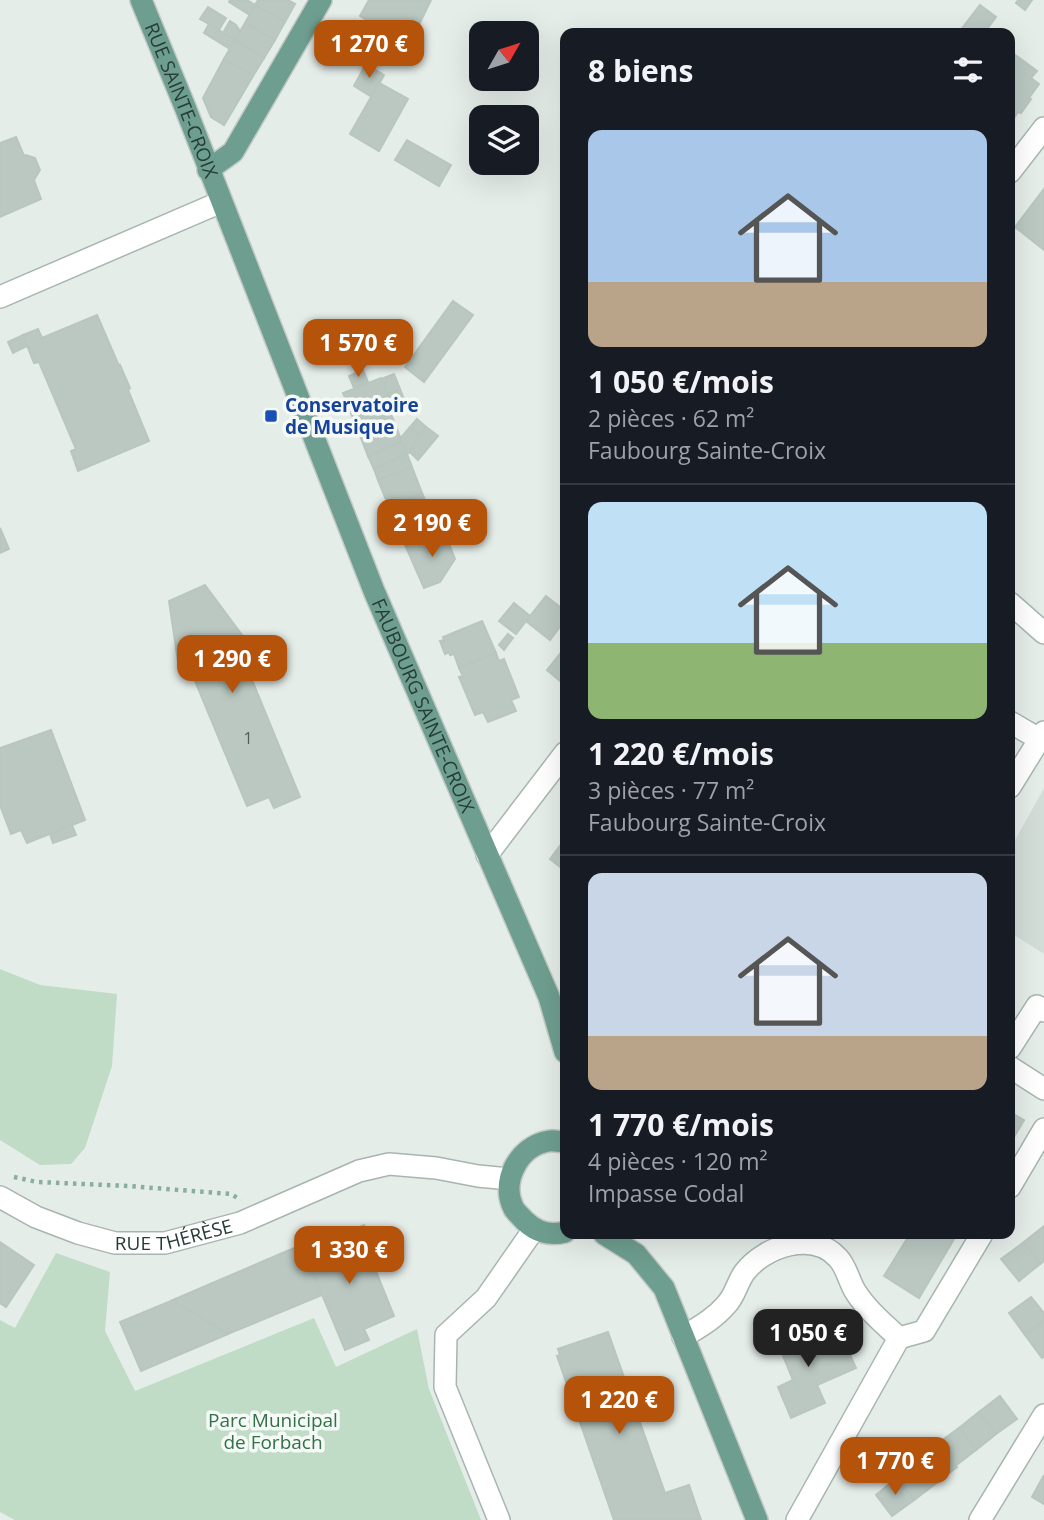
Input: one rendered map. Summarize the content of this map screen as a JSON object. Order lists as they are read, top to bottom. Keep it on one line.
{"streets":{"main road":["RUE SAINTE-CROIX","FAUBOURG SAINTE-CROIX"],"street":["RUE THÉRÈSE"]},"crossings":[["RUE SAINTE-CROIX","FAUBOURG SAINTE-CROIX"]],"parks":["Parc Municipal de Forbach"],"places":{"transit":["Conservatoire de Musique"]},"house_numbers":["1"],"north":"top right","page":{"price":["1 270 €","1 570 €","2 190 €","1 290 €","1 330 €","1 050 €","1 220 €","1 770 €"],"heading":"8 biens","list":[{"name":"1 050 €/mois","note":"2 pièces · 62 m² · Faubourg Sainte-Croix"},{"name":"1 220 €/mois","note":"3 pièces · 77 m² · Faubourg Sainte-Croix"},{"name":"1 770 €/mois","note":"4 pièces · 120 m² · Impasse Codal"}]}}
